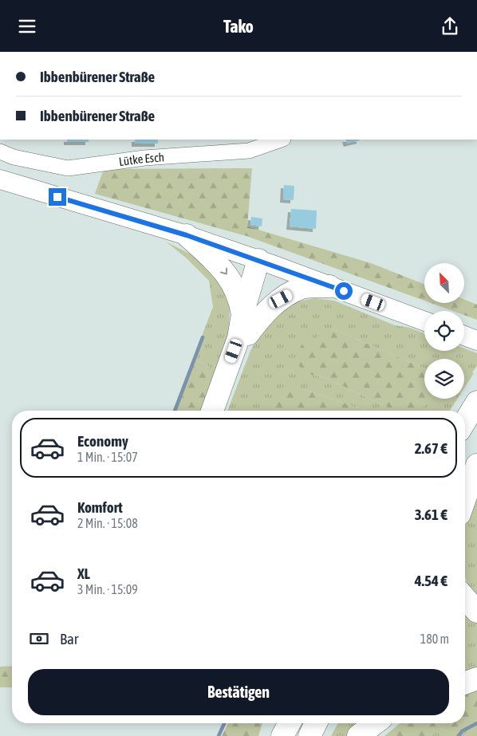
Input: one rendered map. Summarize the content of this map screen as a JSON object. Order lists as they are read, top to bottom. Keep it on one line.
{"streets":{"lane":["Lütke Esch"]},"north":"top left","page":{"header":"Tako","banner":["Ibbenbürener Straße","Ibbenbürener Straße"],"list":[{"name":"Economy","note":"1 Min. · 15:07","value":"2.67 €"},{"name":"Komfort","note":"2 Min. · 15:08","value":"3.61 €"},{"name":"XL","note":"3 Min. · 15:09","value":"4.54 €"}],"pay":["Bar","180 m"],"buttons":"Bestätigen"}}
